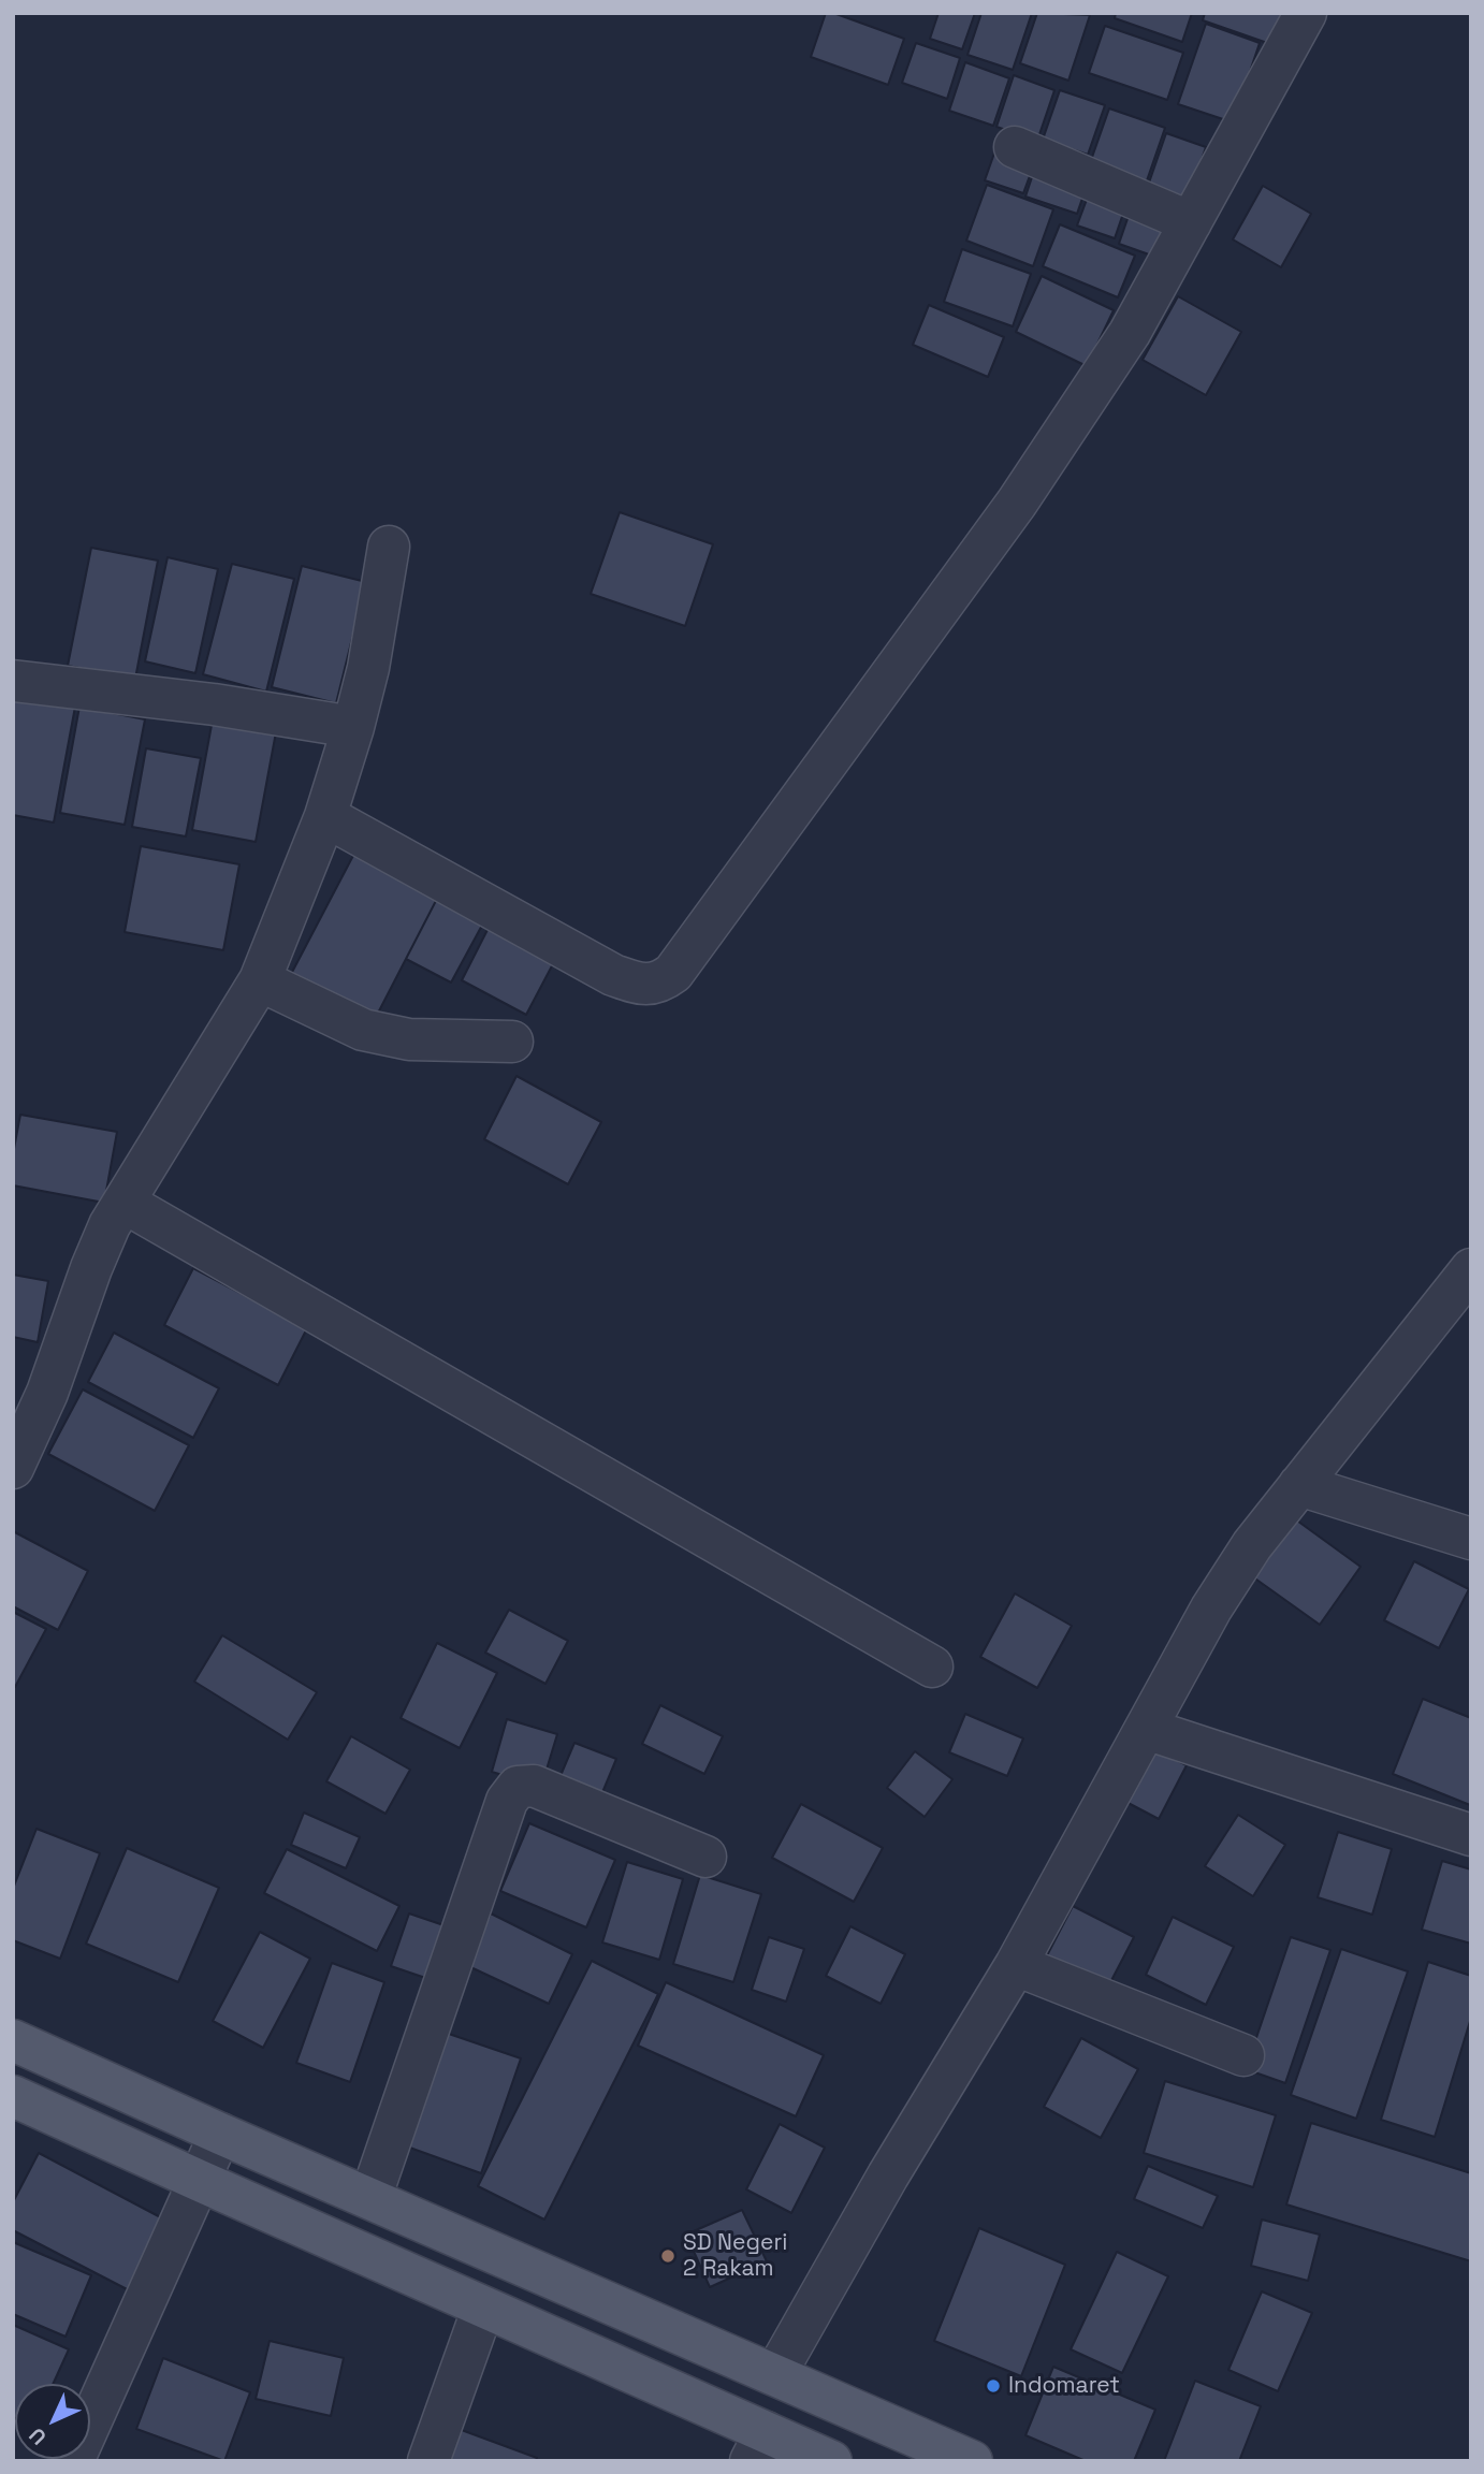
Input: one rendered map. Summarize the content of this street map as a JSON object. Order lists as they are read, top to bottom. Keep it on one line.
{"places":["SD Negeri 2 Rakam","Indomaret"],"north":"bottom left"}
